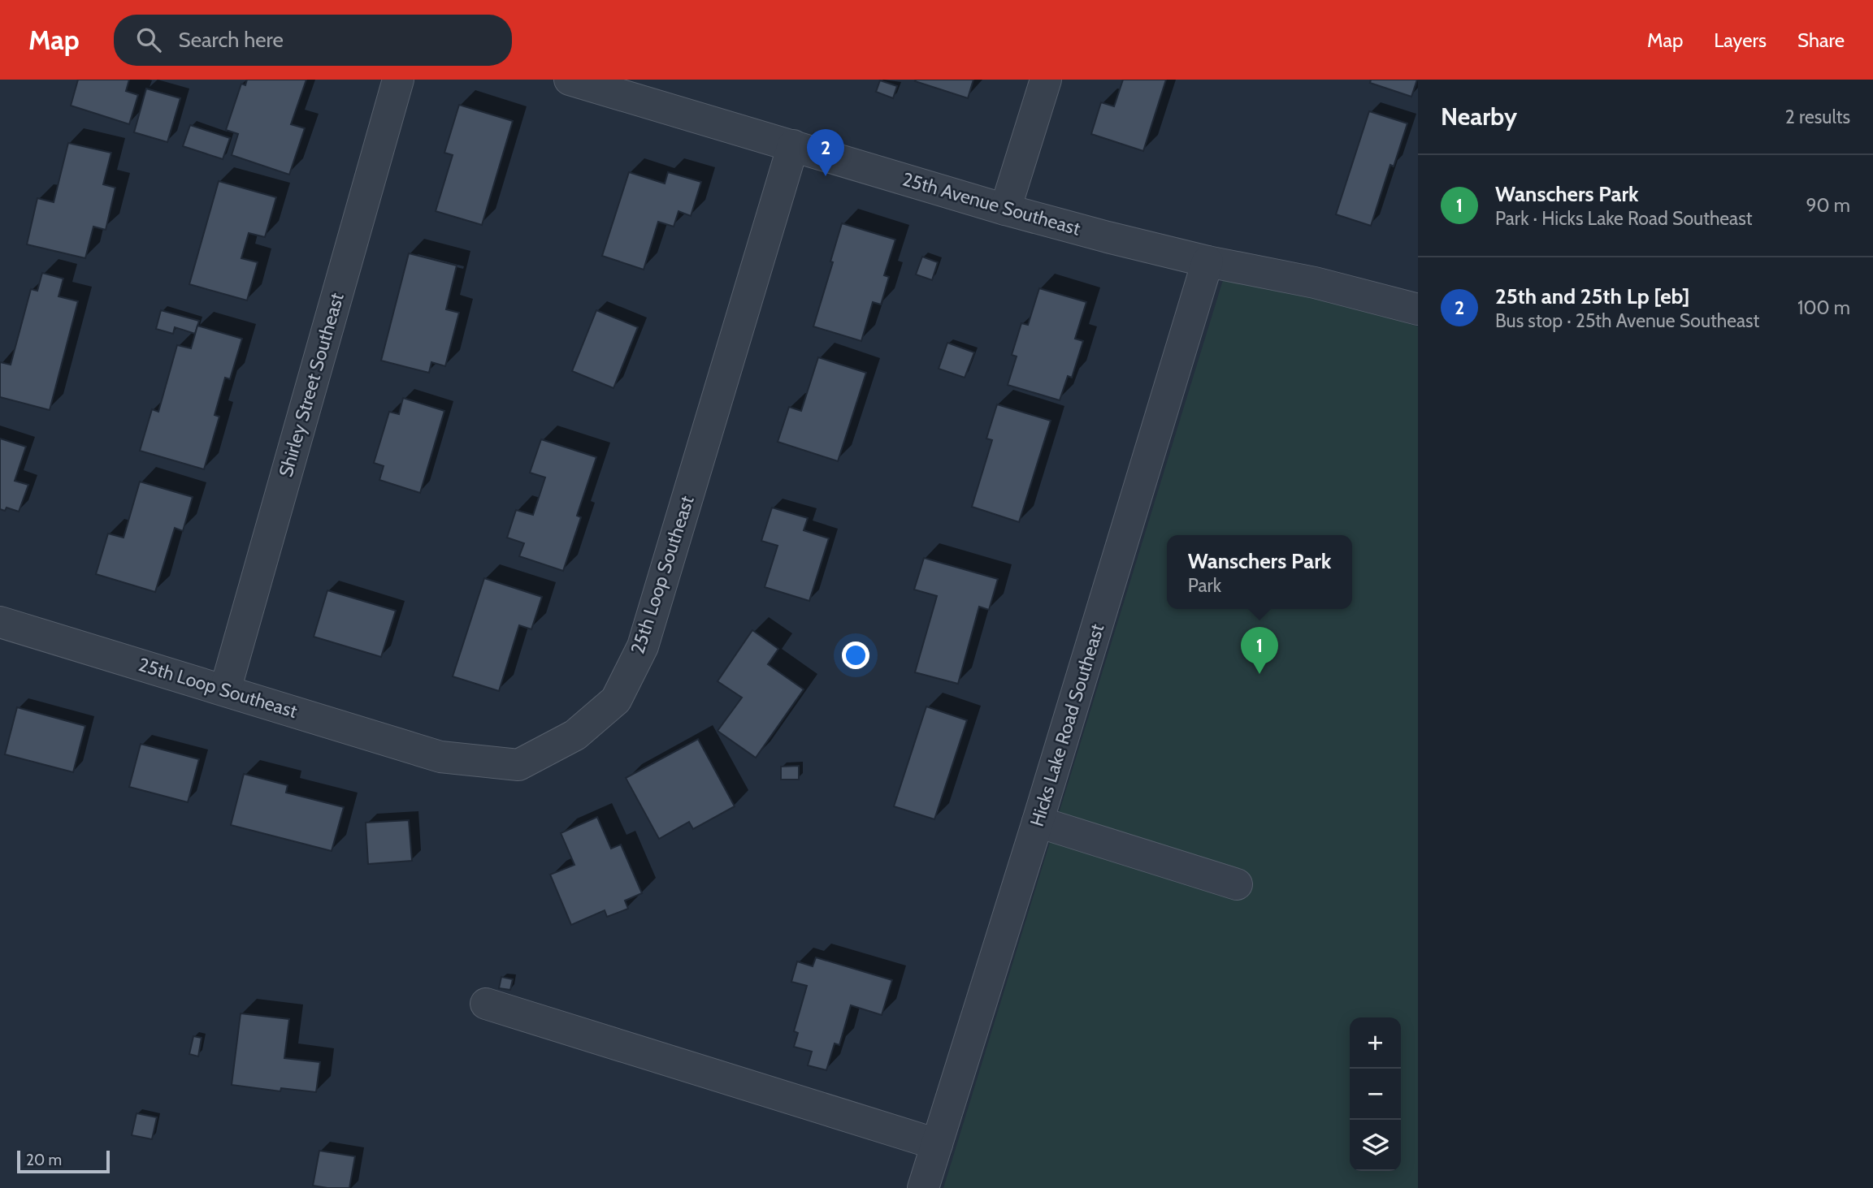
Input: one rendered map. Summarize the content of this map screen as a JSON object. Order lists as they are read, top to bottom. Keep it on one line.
{"streets":{"street":["25th Avenue Southeast","Shirley Street Southeast","25th Loop Southeast","Hicks Lake Road Southeast"]},"crossings":[["25th Avenue Southeast","25th Loop Southeast"],["25th Avenue Southeast","Hicks Lake Road Southeast"],["Shirley Street Southeast","25th Loop Southeast"]],"scale_bar":"20 m","page":{"header":"Map","search":"Search here","nav":["Map","Layers","Share"],"heading":["Nearby","2 results"],"pins":["2","1"],"list":[{"mark":"1","name":"Wanschers Park","note":"Park · Hicks Lake Road Southeast","value":"90 m"},{"mark":"2","name":"25th and 25th Lp [eb]","note":"Bus stop · 25th Avenue Southeast","value":"100 m"}],"popup":["Wanschers Park","Park"],"map_buttons":["+","−"],"scale":"20 m"}}
